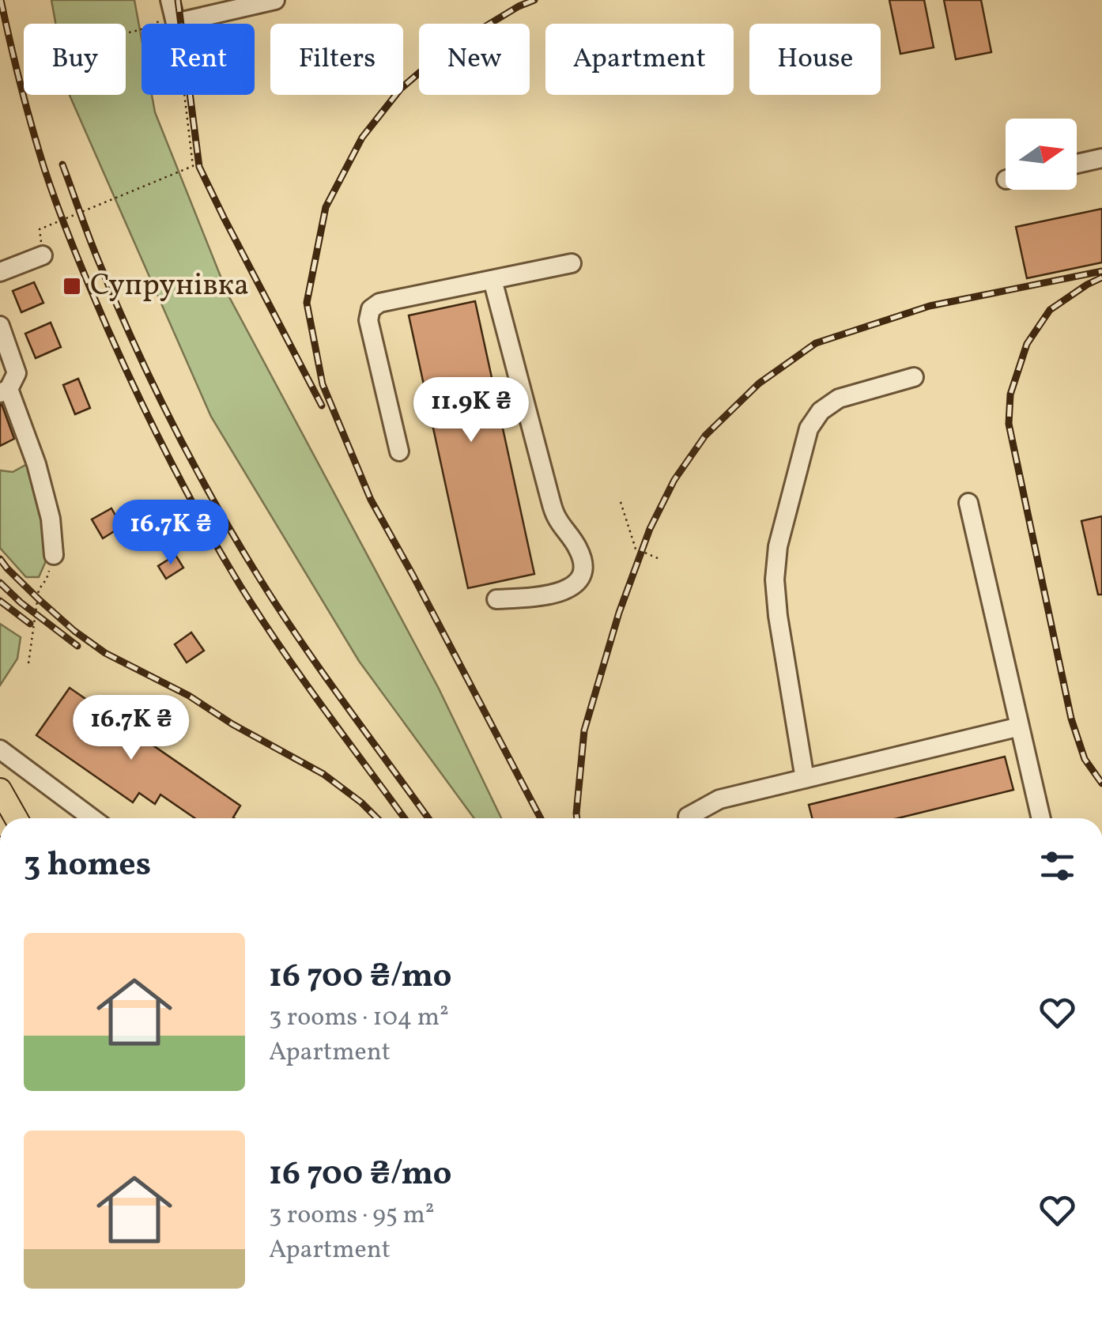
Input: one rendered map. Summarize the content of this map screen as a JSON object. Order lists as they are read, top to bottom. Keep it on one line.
{"places":{"transit":["Супрунівка"]},"north":"right","page":{"chip":["Buy","Rent","Filters","New","Apartment","House"],"price":["11.9K ₴","16.7K ₴","16.7K ₴"],"heading":"3 homes","list":[{"name":"16 700 ₴/mo","note":"3 rooms · 104 m² · Apartment"},{"name":"16 700 ₴/mo","note":"3 rooms · 95 m² · Apartment"}]}}
